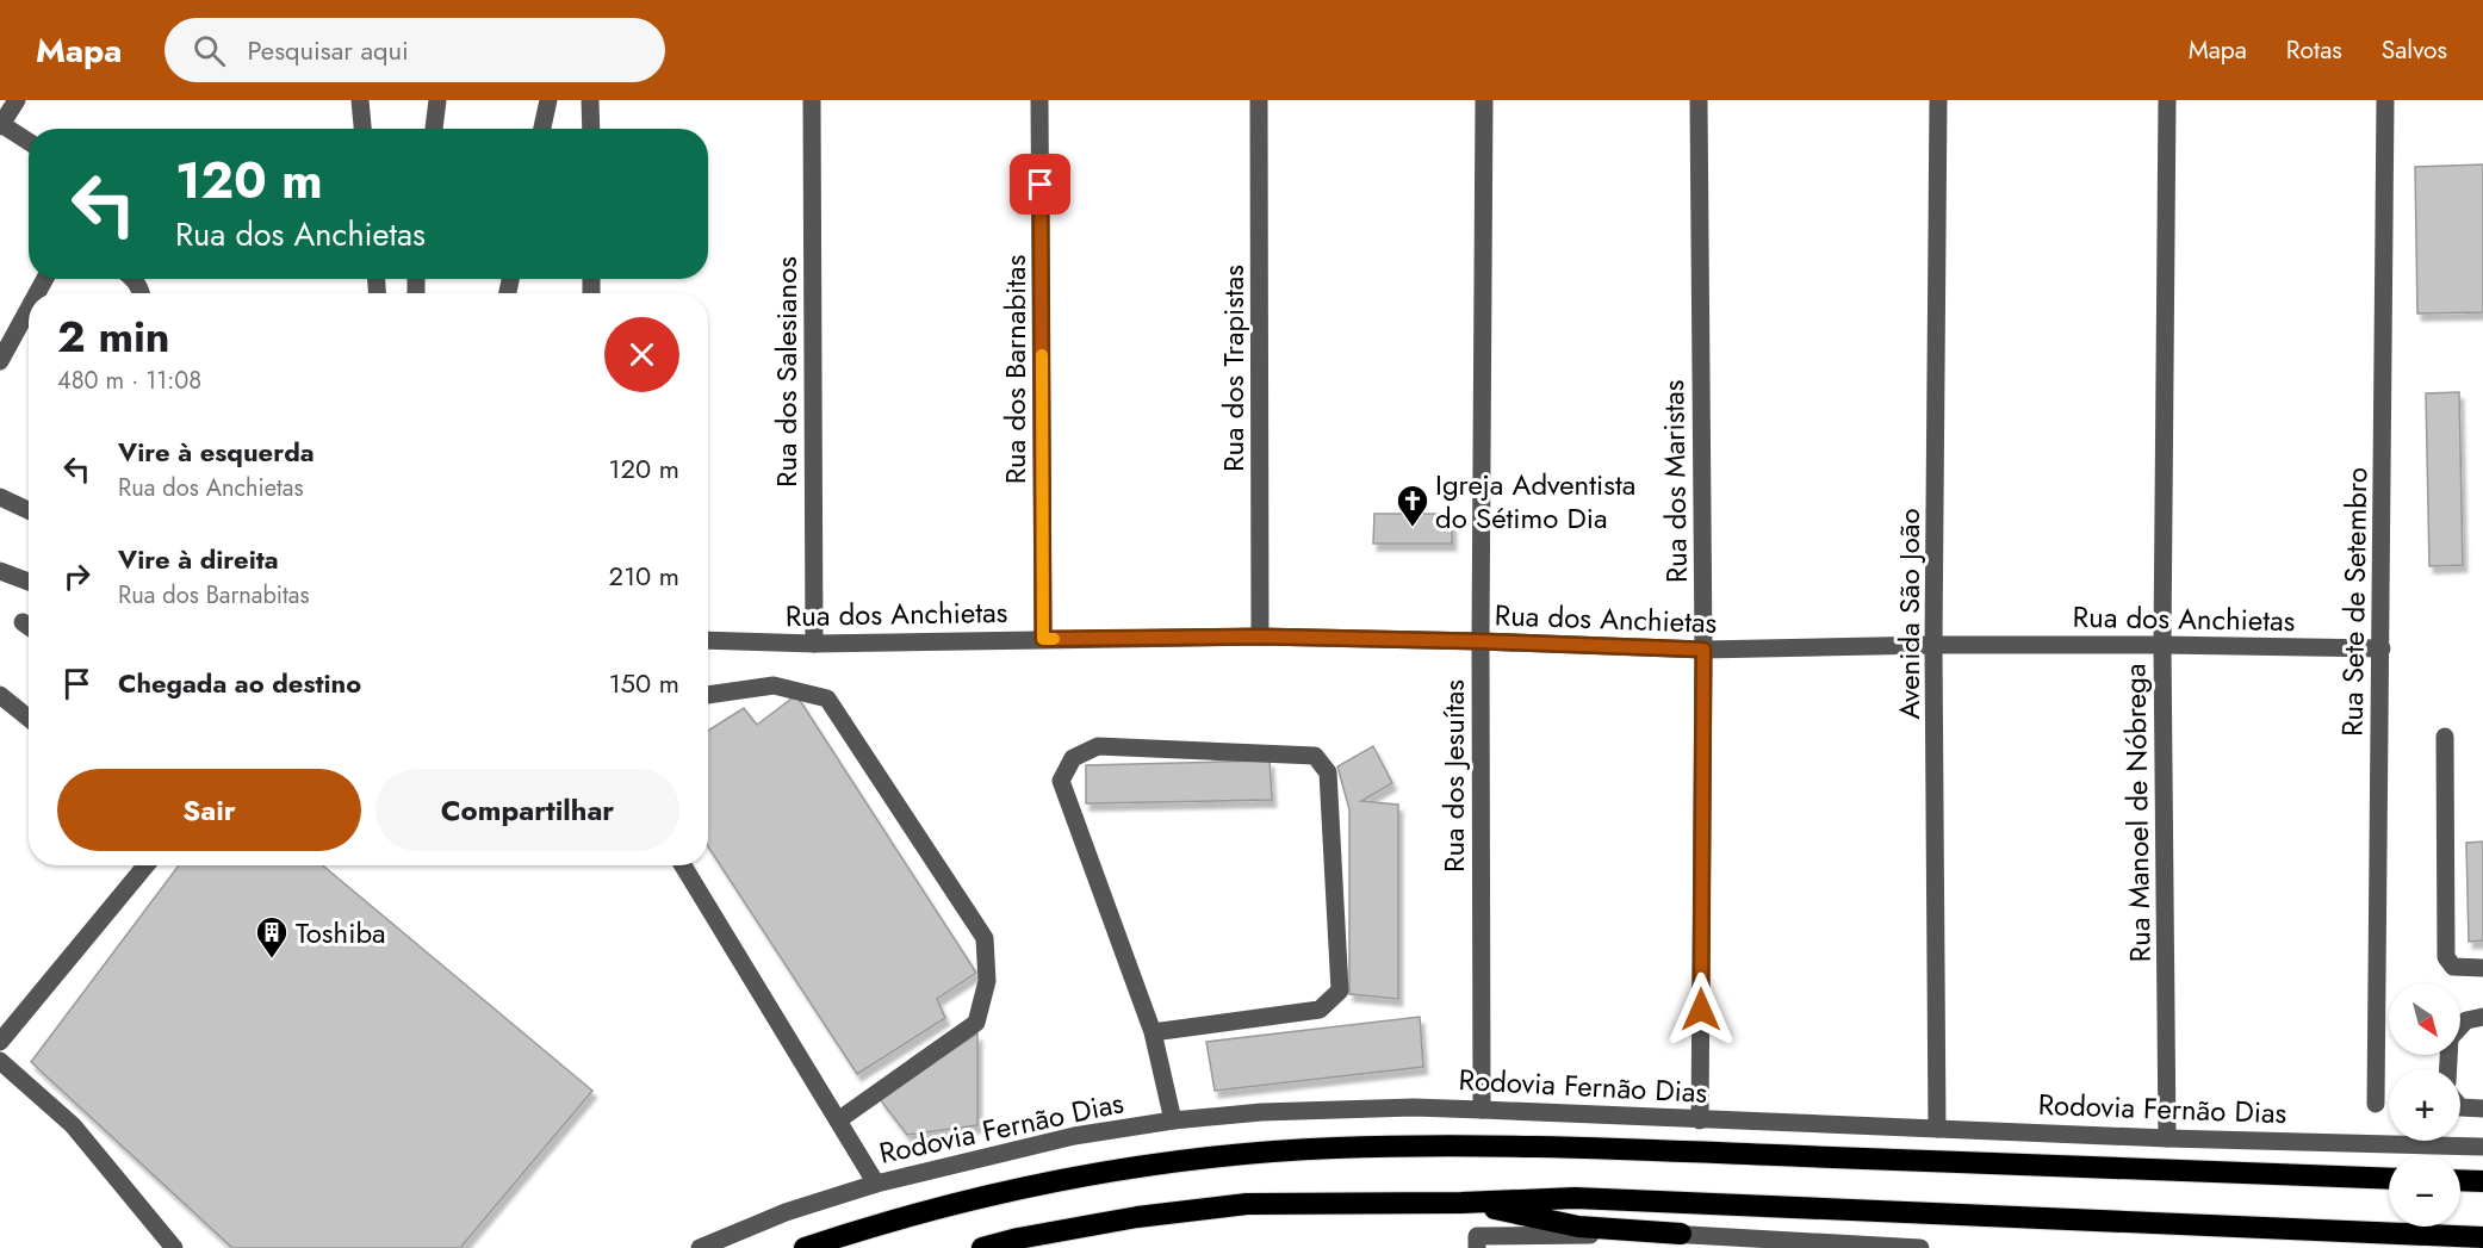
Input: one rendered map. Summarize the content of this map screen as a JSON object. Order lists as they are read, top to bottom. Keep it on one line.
{"streets":{"street":["Rua dos Trapistas","Rua dos Barnabitas","Rua dos Salesianos","Rua dos Maristas","Rua Sete de Setembro","Rua dos Anchietas","Avenida São João","Rua dos Jesuítas","Rua Manoel de Nóbrega","Rodovia Fernão Dias"]},"crossings":[["Rua dos Trapistas","Rua dos Anchietas"],["Rua dos Barnabitas","Rua dos Anchietas"],["Rua dos Salesianos","Rua dos Anchietas"],["Rua dos Maristas","Rua dos Anchietas"],["Rua dos Maristas","Rodovia Fernão Dias"],["Rua Sete de Setembro","Rua dos Anchietas"],["Rua dos Anchietas","Avenida São João"],["Rua dos Anchietas","Rua dos Jesuítas"],["Rua dos Anchietas","Rua Manoel de Nóbrega"],["Avenida São João","Rodovia Fernão Dias"],["Rua dos Jesuítas","Rodovia Fernão Dias"],["Rua Manoel de Nóbrega","Rodovia Fernão Dias"]],"places":{"church":["Igreja Adventista do Sétimo Dia"],"building":["Toshiba"]},"north":"bottom right","page":{"header":"Mapa","search":"Pesquisar aqui","nav":["Mapa","Rotas","Salvos"],"turn":["120 m","Rua dos Anchietas"],"heading":["2 min","480 m · 11:08"],"list":[{"name":"Vire à esquerda","note":"Rua dos Anchietas","value":"120 m"},{"name":"Vire à direita","note":"Rua dos Barnabitas","value":"210 m"},{"name":"Chegada ao destino","value":"150 m"}],"buttons":["Sair","Compartilhar"],"map_buttons":["+","−"]}}
